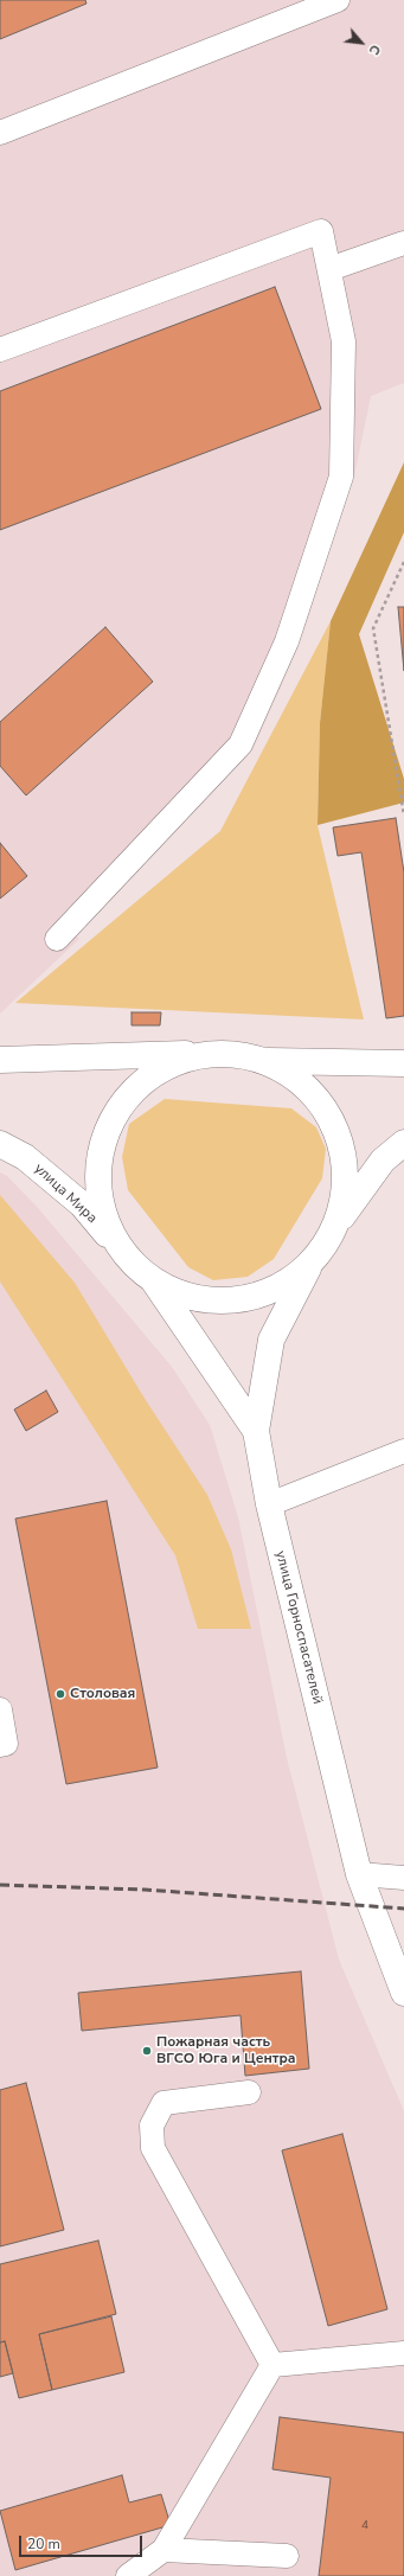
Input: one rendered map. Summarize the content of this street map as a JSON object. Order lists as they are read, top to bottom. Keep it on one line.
{"streets":{"street":["улица Мира","улица Горноспасателей"]},"places":["Столовая","Пожарная часть ВГСО Юга и Центра"],"house_numbers":["4"],"scale_bar":"20 m","north":"bottom right"}
